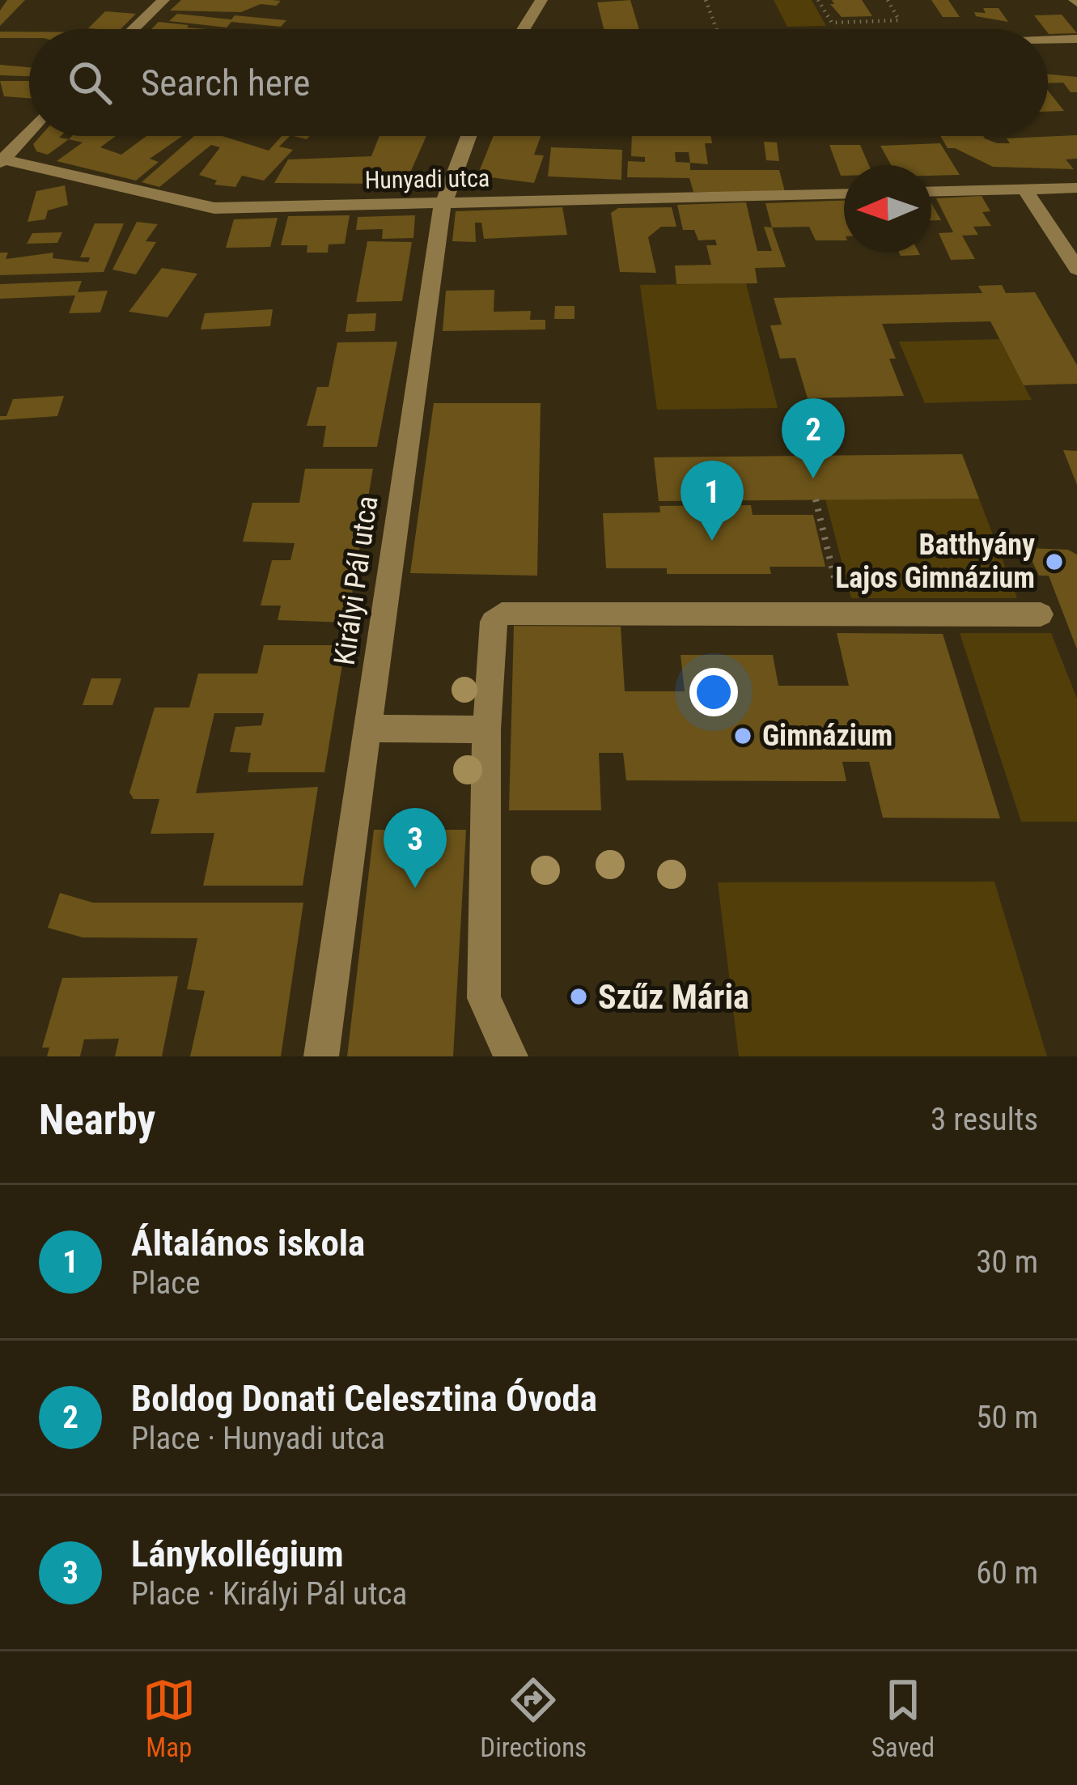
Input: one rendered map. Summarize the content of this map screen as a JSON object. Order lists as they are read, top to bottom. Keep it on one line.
{"streets":{"street":["Hunyadi utca","Királyi Pál utca"]},"crossings":[["Hunyadi utca","Királyi Pál utca"]],"places":["Batthyány Lajos Gimnázium","Gimnázium","Szűz Mária"],"north":"left","page":{"search":"Search here","pins":["2","1","3"],"heading":["Nearby","3 results"],"list":[{"mark":"1","name":"Általános iskola","note":"Place","value":"30 m"},{"mark":"2","name":"Boldog Donati Celesztina Óvoda","note":"Place · Hunyadi utca","value":"50 m"},{"mark":"3","name":"Lánykollégium","note":"Place · Királyi Pál utca","value":"60 m"}],"nav":["Map","Directions","Saved"]}}
